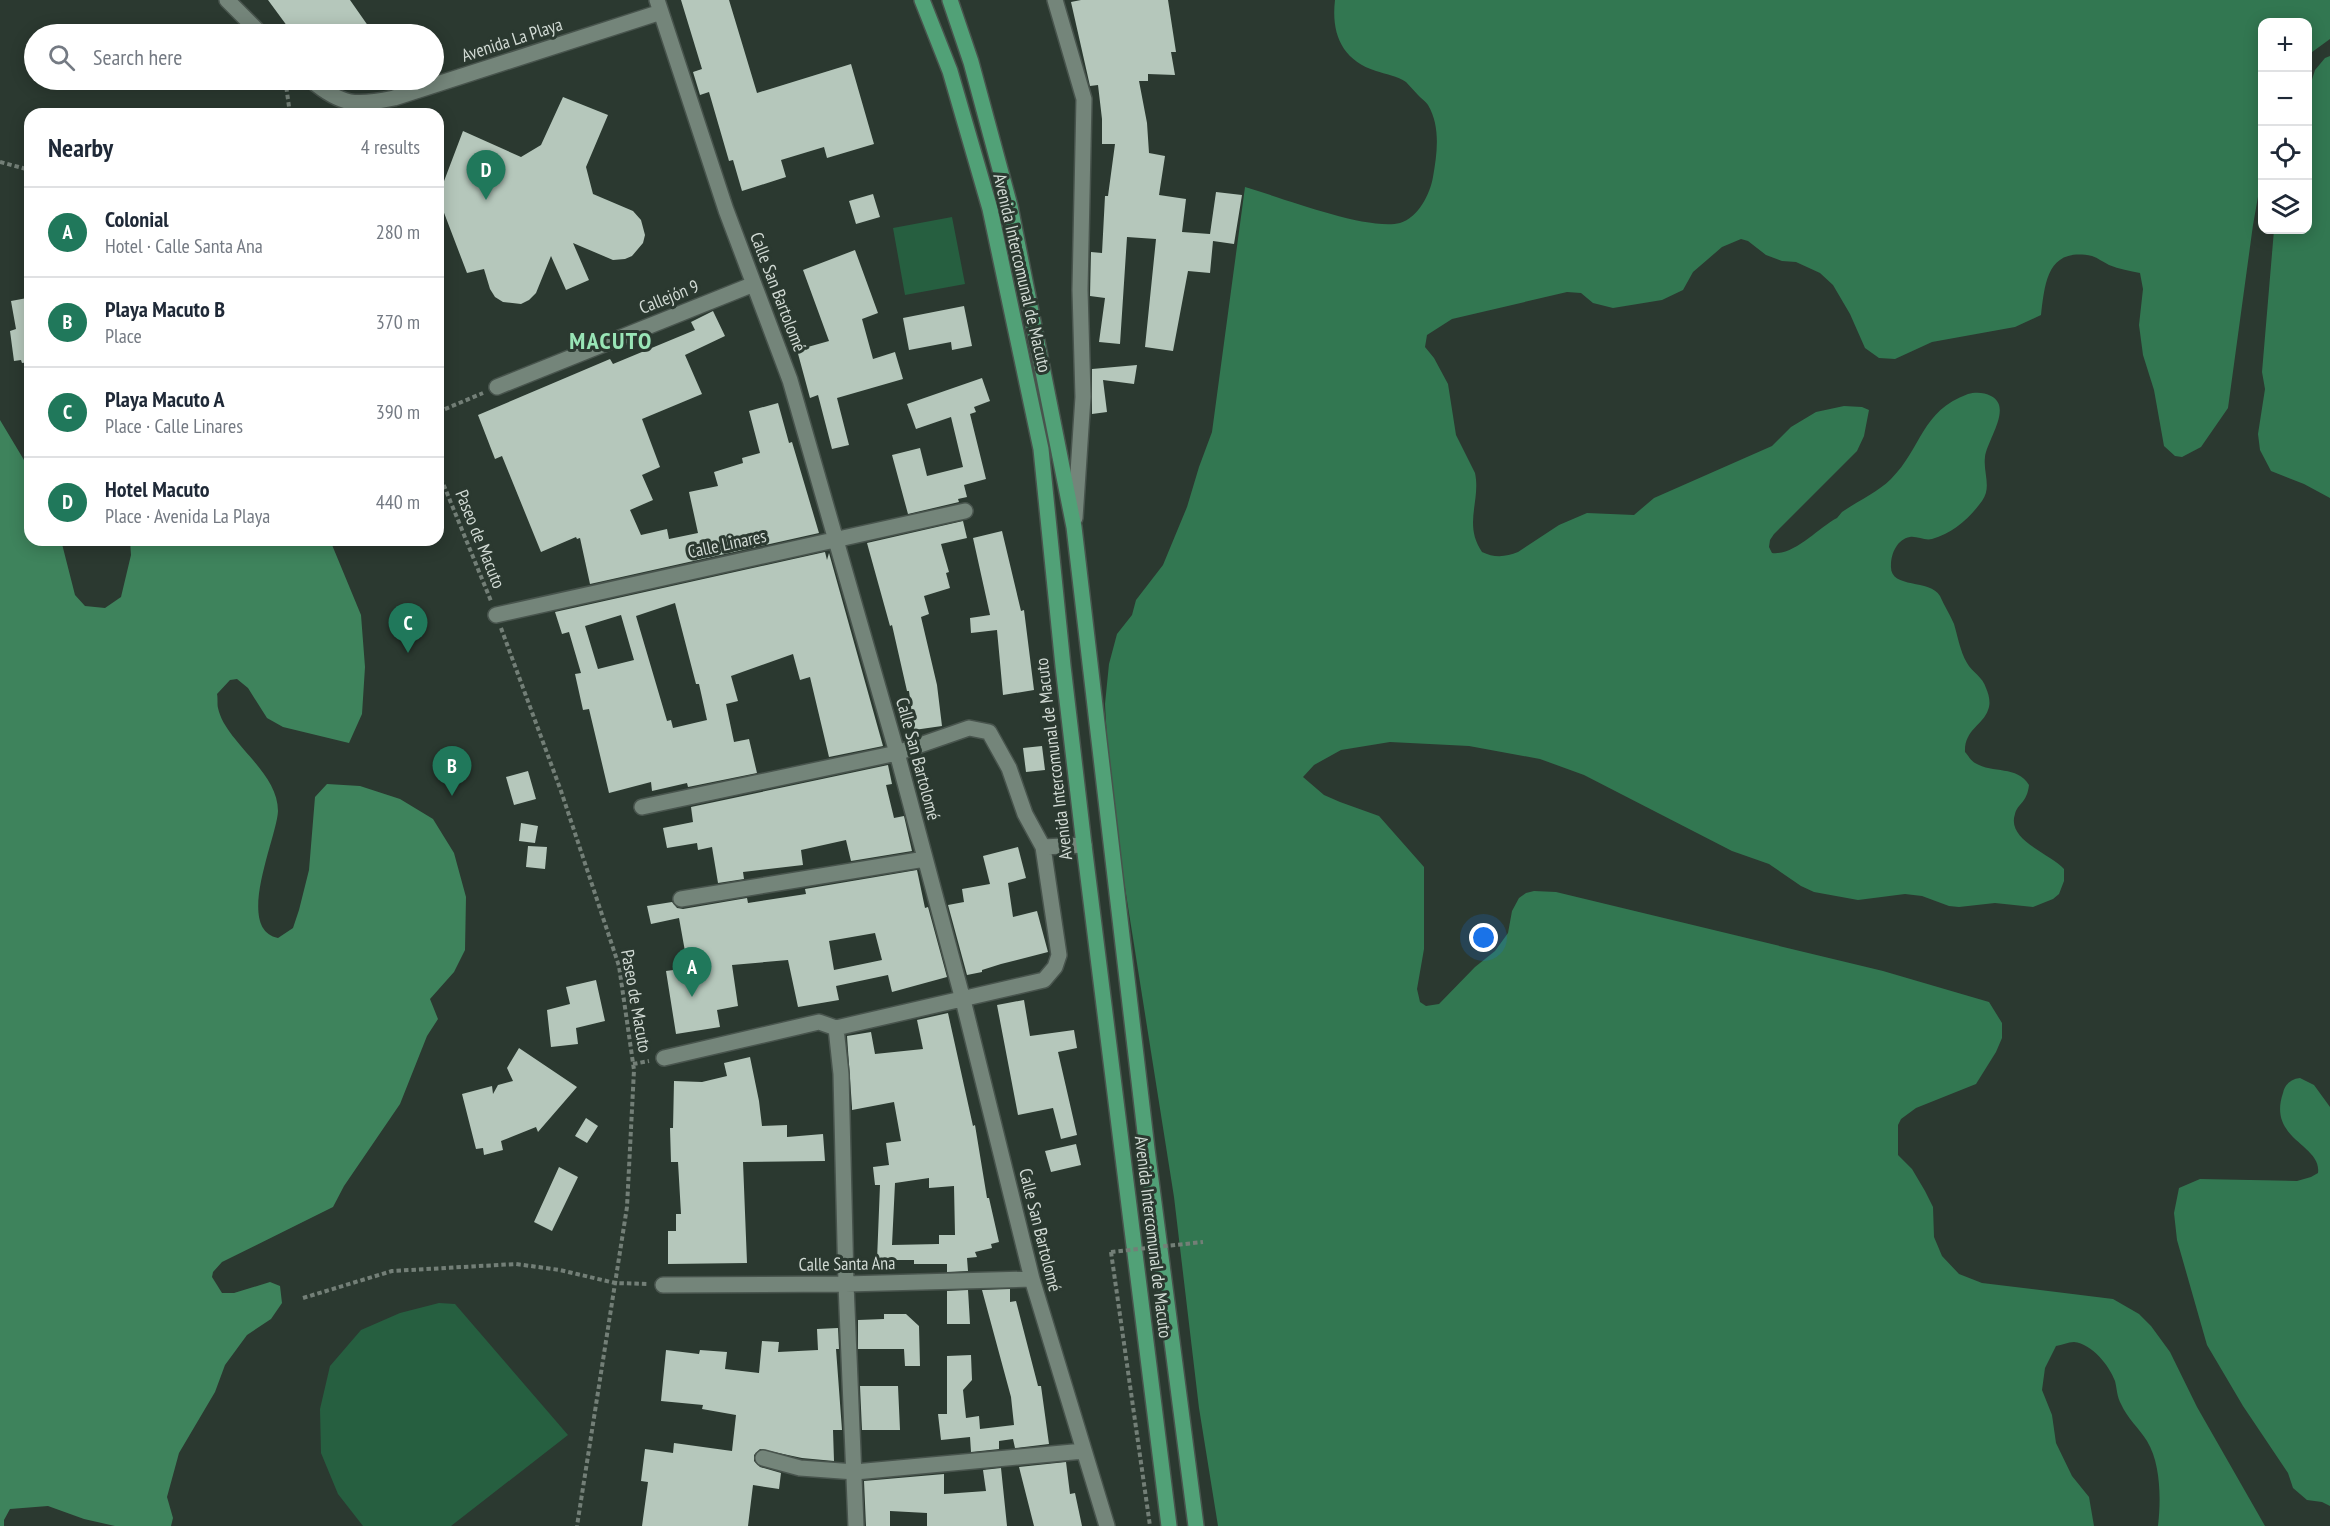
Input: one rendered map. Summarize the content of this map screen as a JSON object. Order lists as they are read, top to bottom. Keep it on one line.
{"streets":{"main road":["Avenida Intercomunal de Macuto"],"street":["Avenida La Playa","Calle San Bartolomé","Callejón 9","Calle Linares","Calle Santa Ana"],"path":["Paseo de Macuto"]},"crossings":[["Avenida La Playa","Calle San Bartolomé"],["Calle San Bartolomé","Callejón 9"],["Calle San Bartolomé","Calle Linares"],["Calle San Bartolomé","Calle Santa Ana"],["Paseo de Macuto","Calle Linares"]],"districts":["MACUTO"],"page":{"map_buttons":["+","−"],"search":"Search here","heading":["Nearby","4 results"],"pins":["D","C","B","A"],"list":[{"mark":"A","name":"Colonial","note":"Hotel · Calle Santa Ana","value":"280 m"},{"mark":"B","name":"Playa Macuto B","note":"Place","value":"370 m"},{"mark":"C","name":"Playa Macuto A","note":"Place · Calle Linares","value":"390 m"},{"mark":"D","name":"Hotel Macuto","note":"Place · Avenida La Playa","value":"440 m"}]}}
